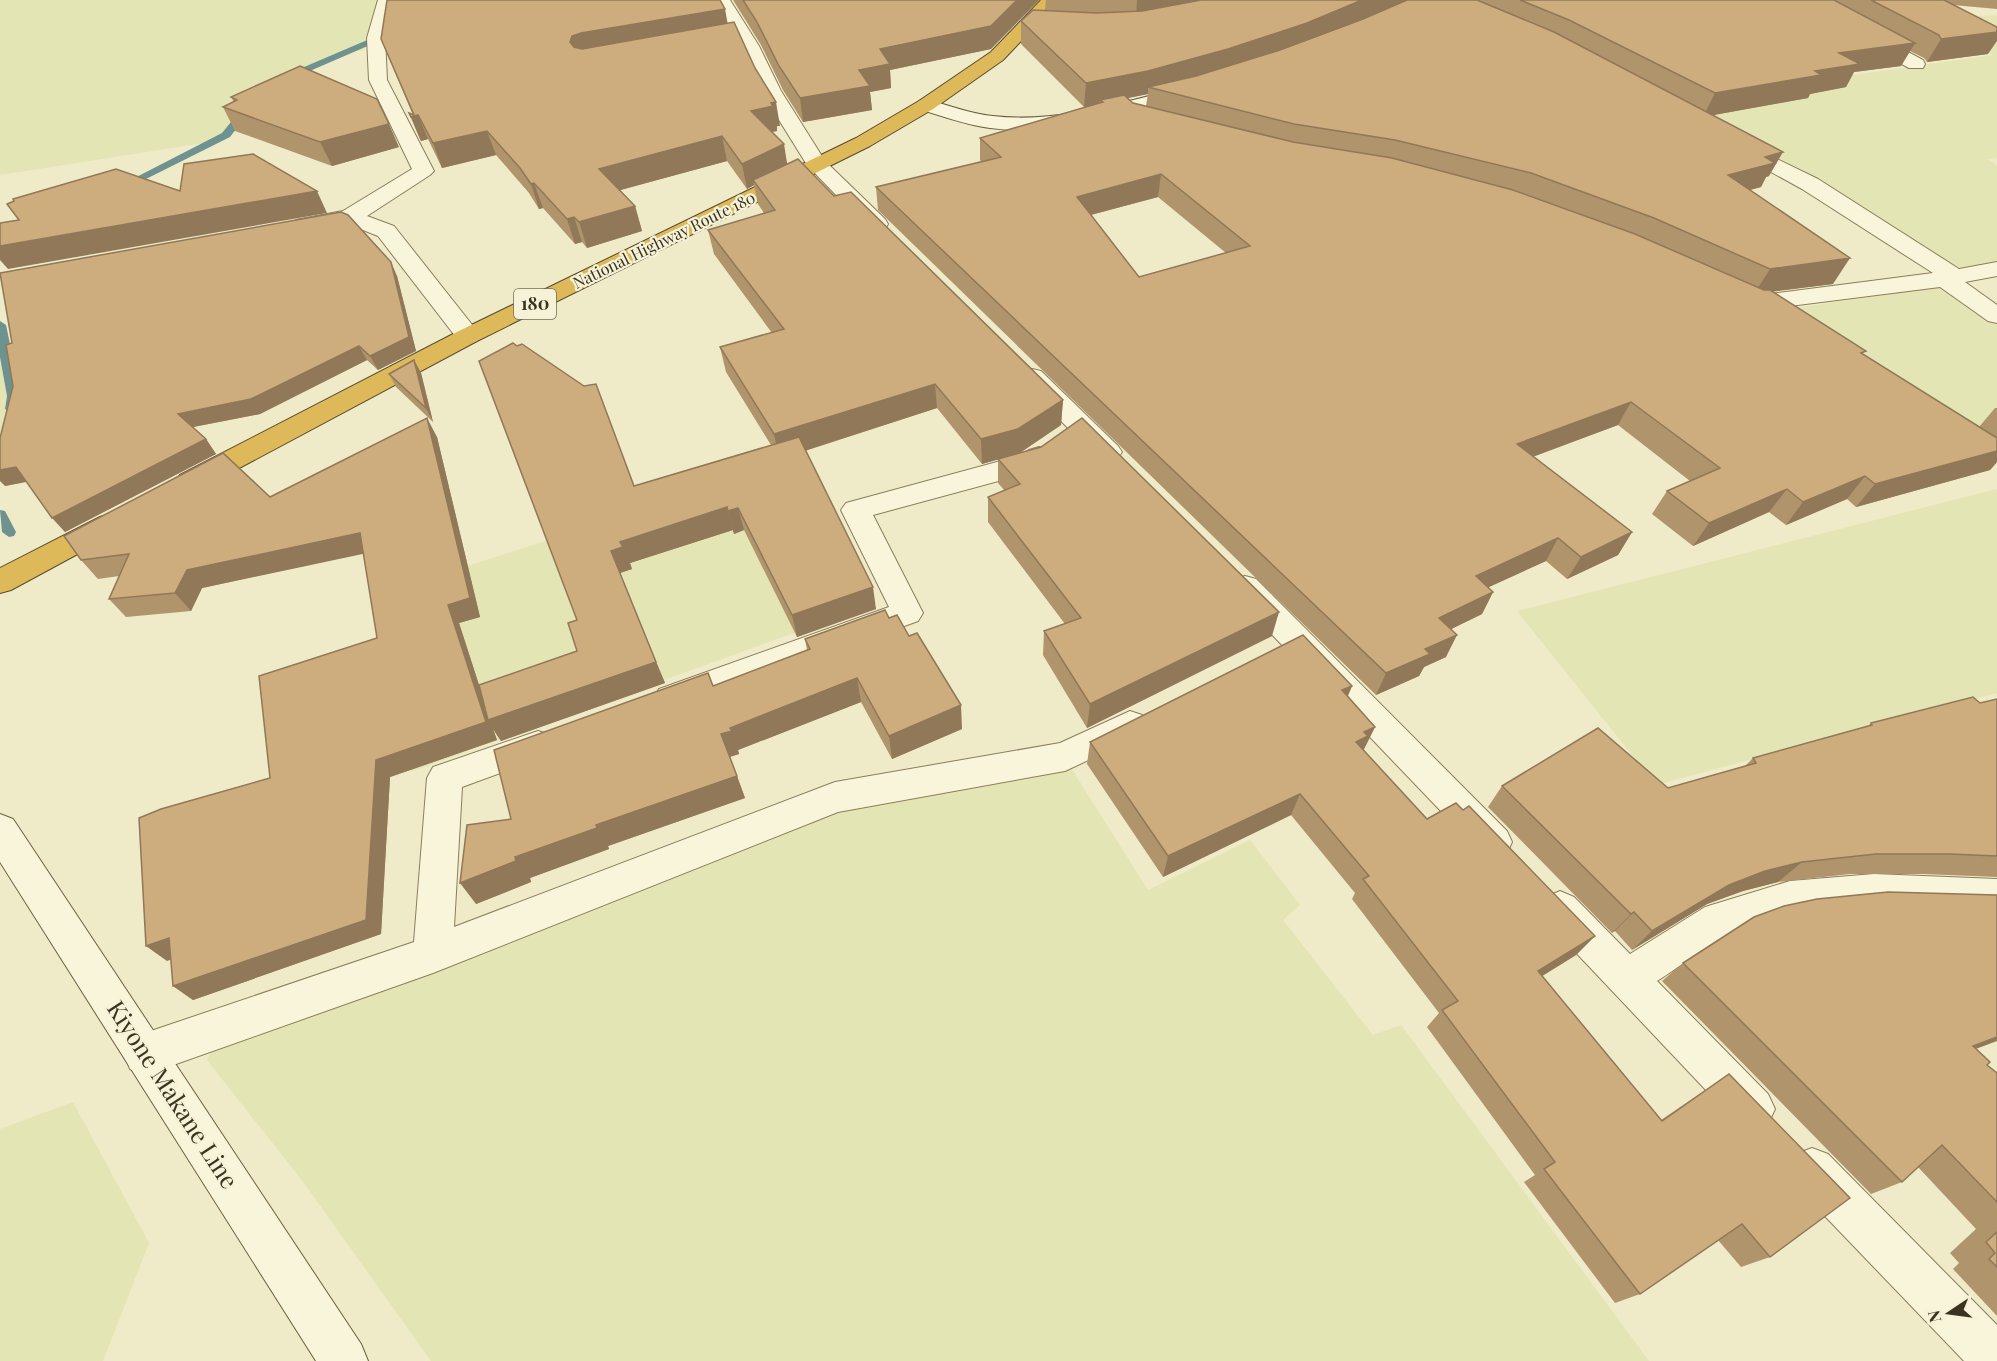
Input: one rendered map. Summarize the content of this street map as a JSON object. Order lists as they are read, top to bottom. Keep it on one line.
{"streets":{"highway":["National Highway Route 180","180"],"street":["Kiyone Makane Line"]},"north":"left"}
